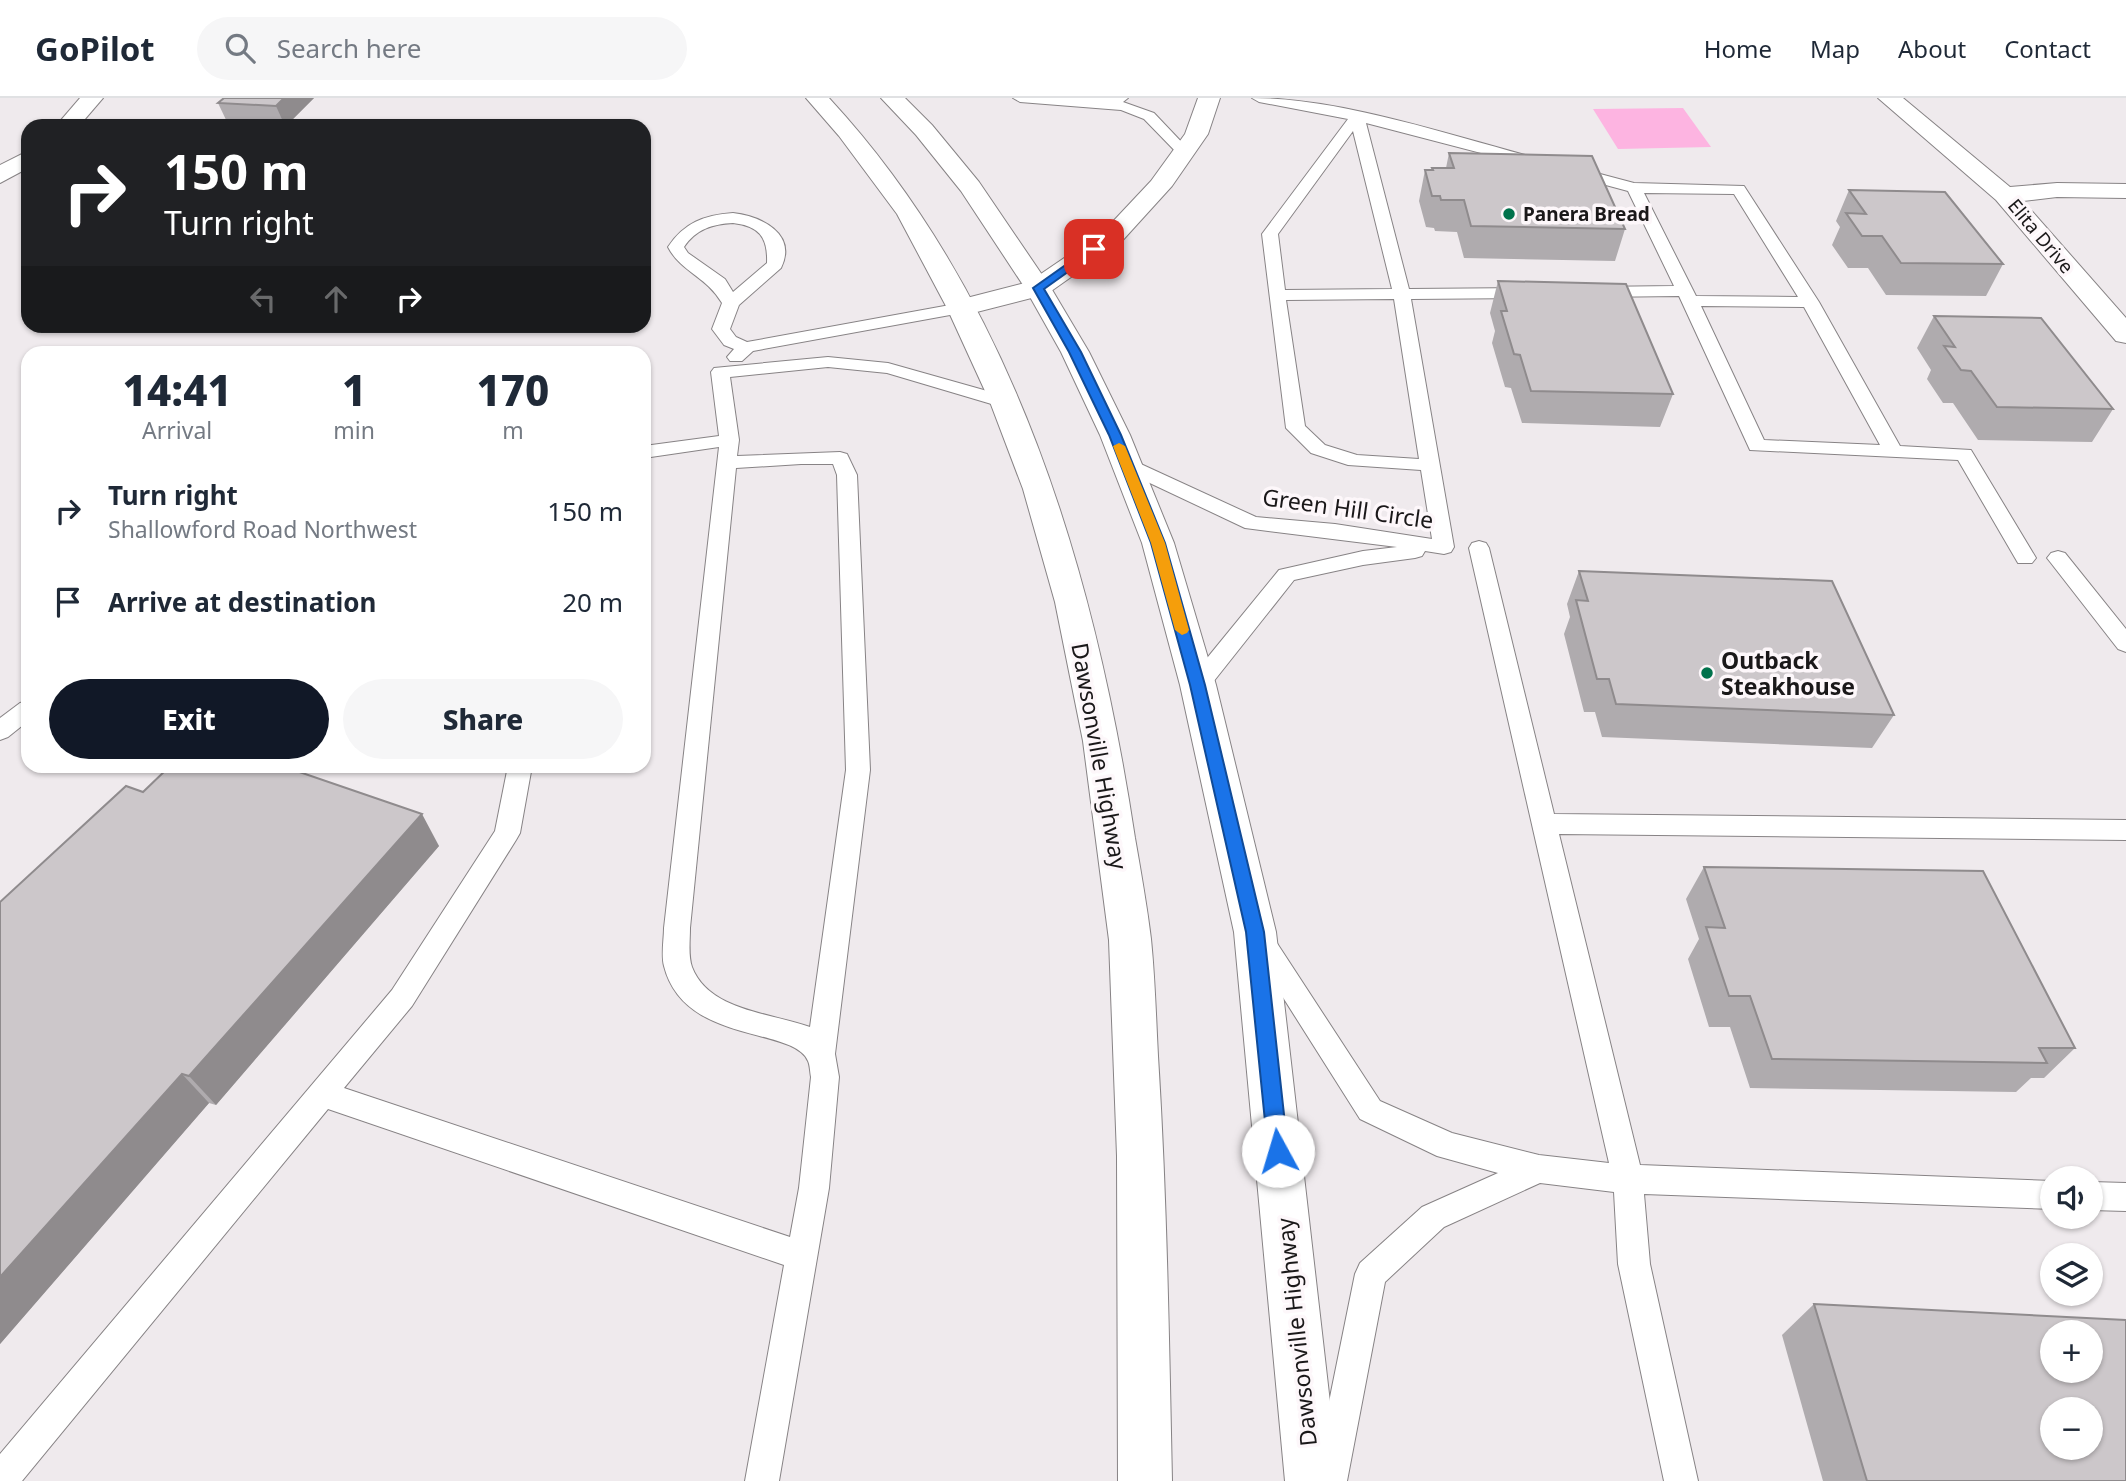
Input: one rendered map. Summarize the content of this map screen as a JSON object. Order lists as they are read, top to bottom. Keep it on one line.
{"streets":{"main road":["Elita Drive","Dawsonville Highway"],"lane":["Green Hill Circle"]},"crossings":[["Green Hill Circle","Dawsonville Highway"]],"places":["Panera Bread","Outback Steakhouse"],"page":{"header":"GoPilot","search":"Search here","nav":["Home","Map","About","Contact"],"turn":["150 m","Turn right"],"eta":["14:41","Arrival","1","min","170","m"],"list":[{"name":"Turn right","note":"Shallowford Road Northwest","value":"150 m"},{"name":"Arrive at destination","value":"20 m"}],"buttons":["Exit","Share"],"map_buttons":["+","−"]}}
